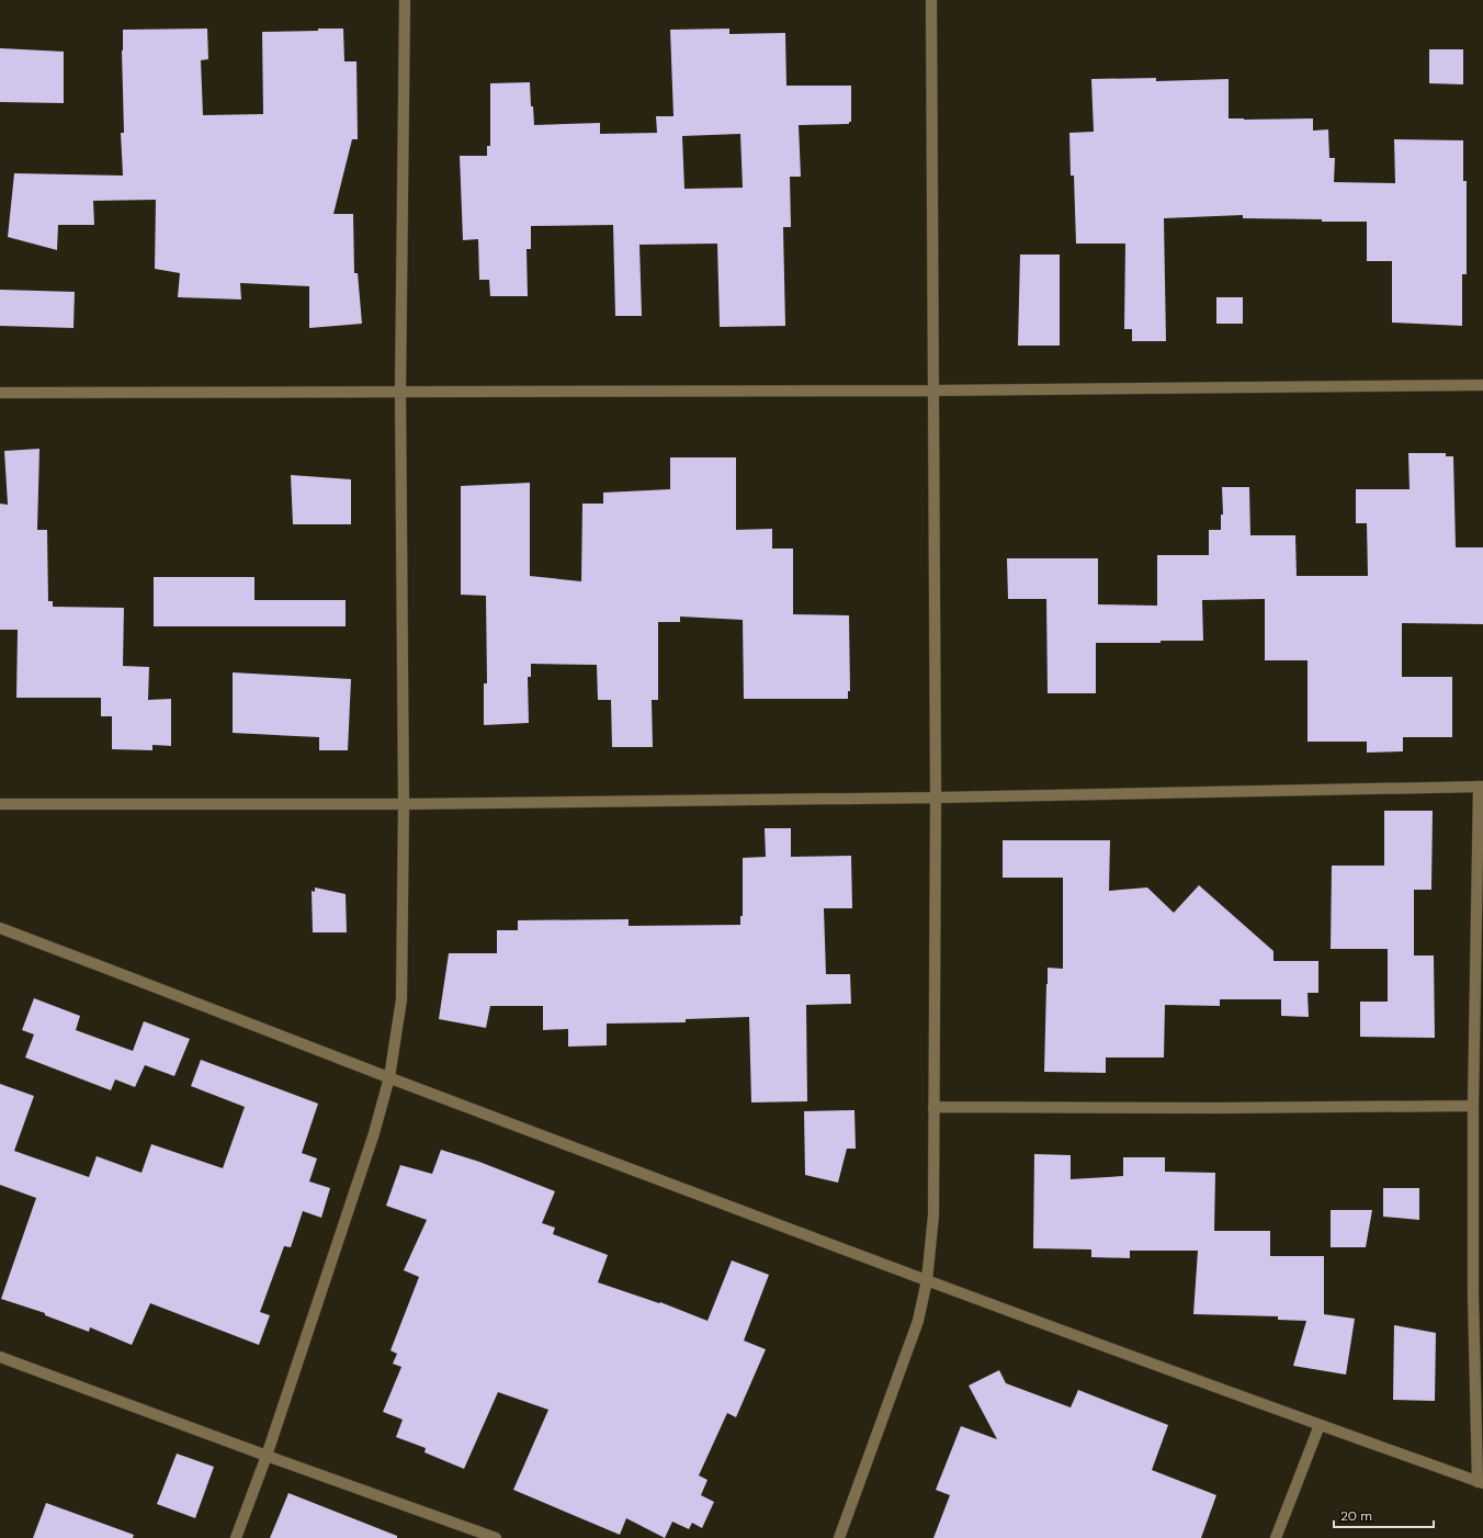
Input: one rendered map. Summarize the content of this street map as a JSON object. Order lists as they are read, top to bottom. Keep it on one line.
{"scale_bar":"20 m"}
